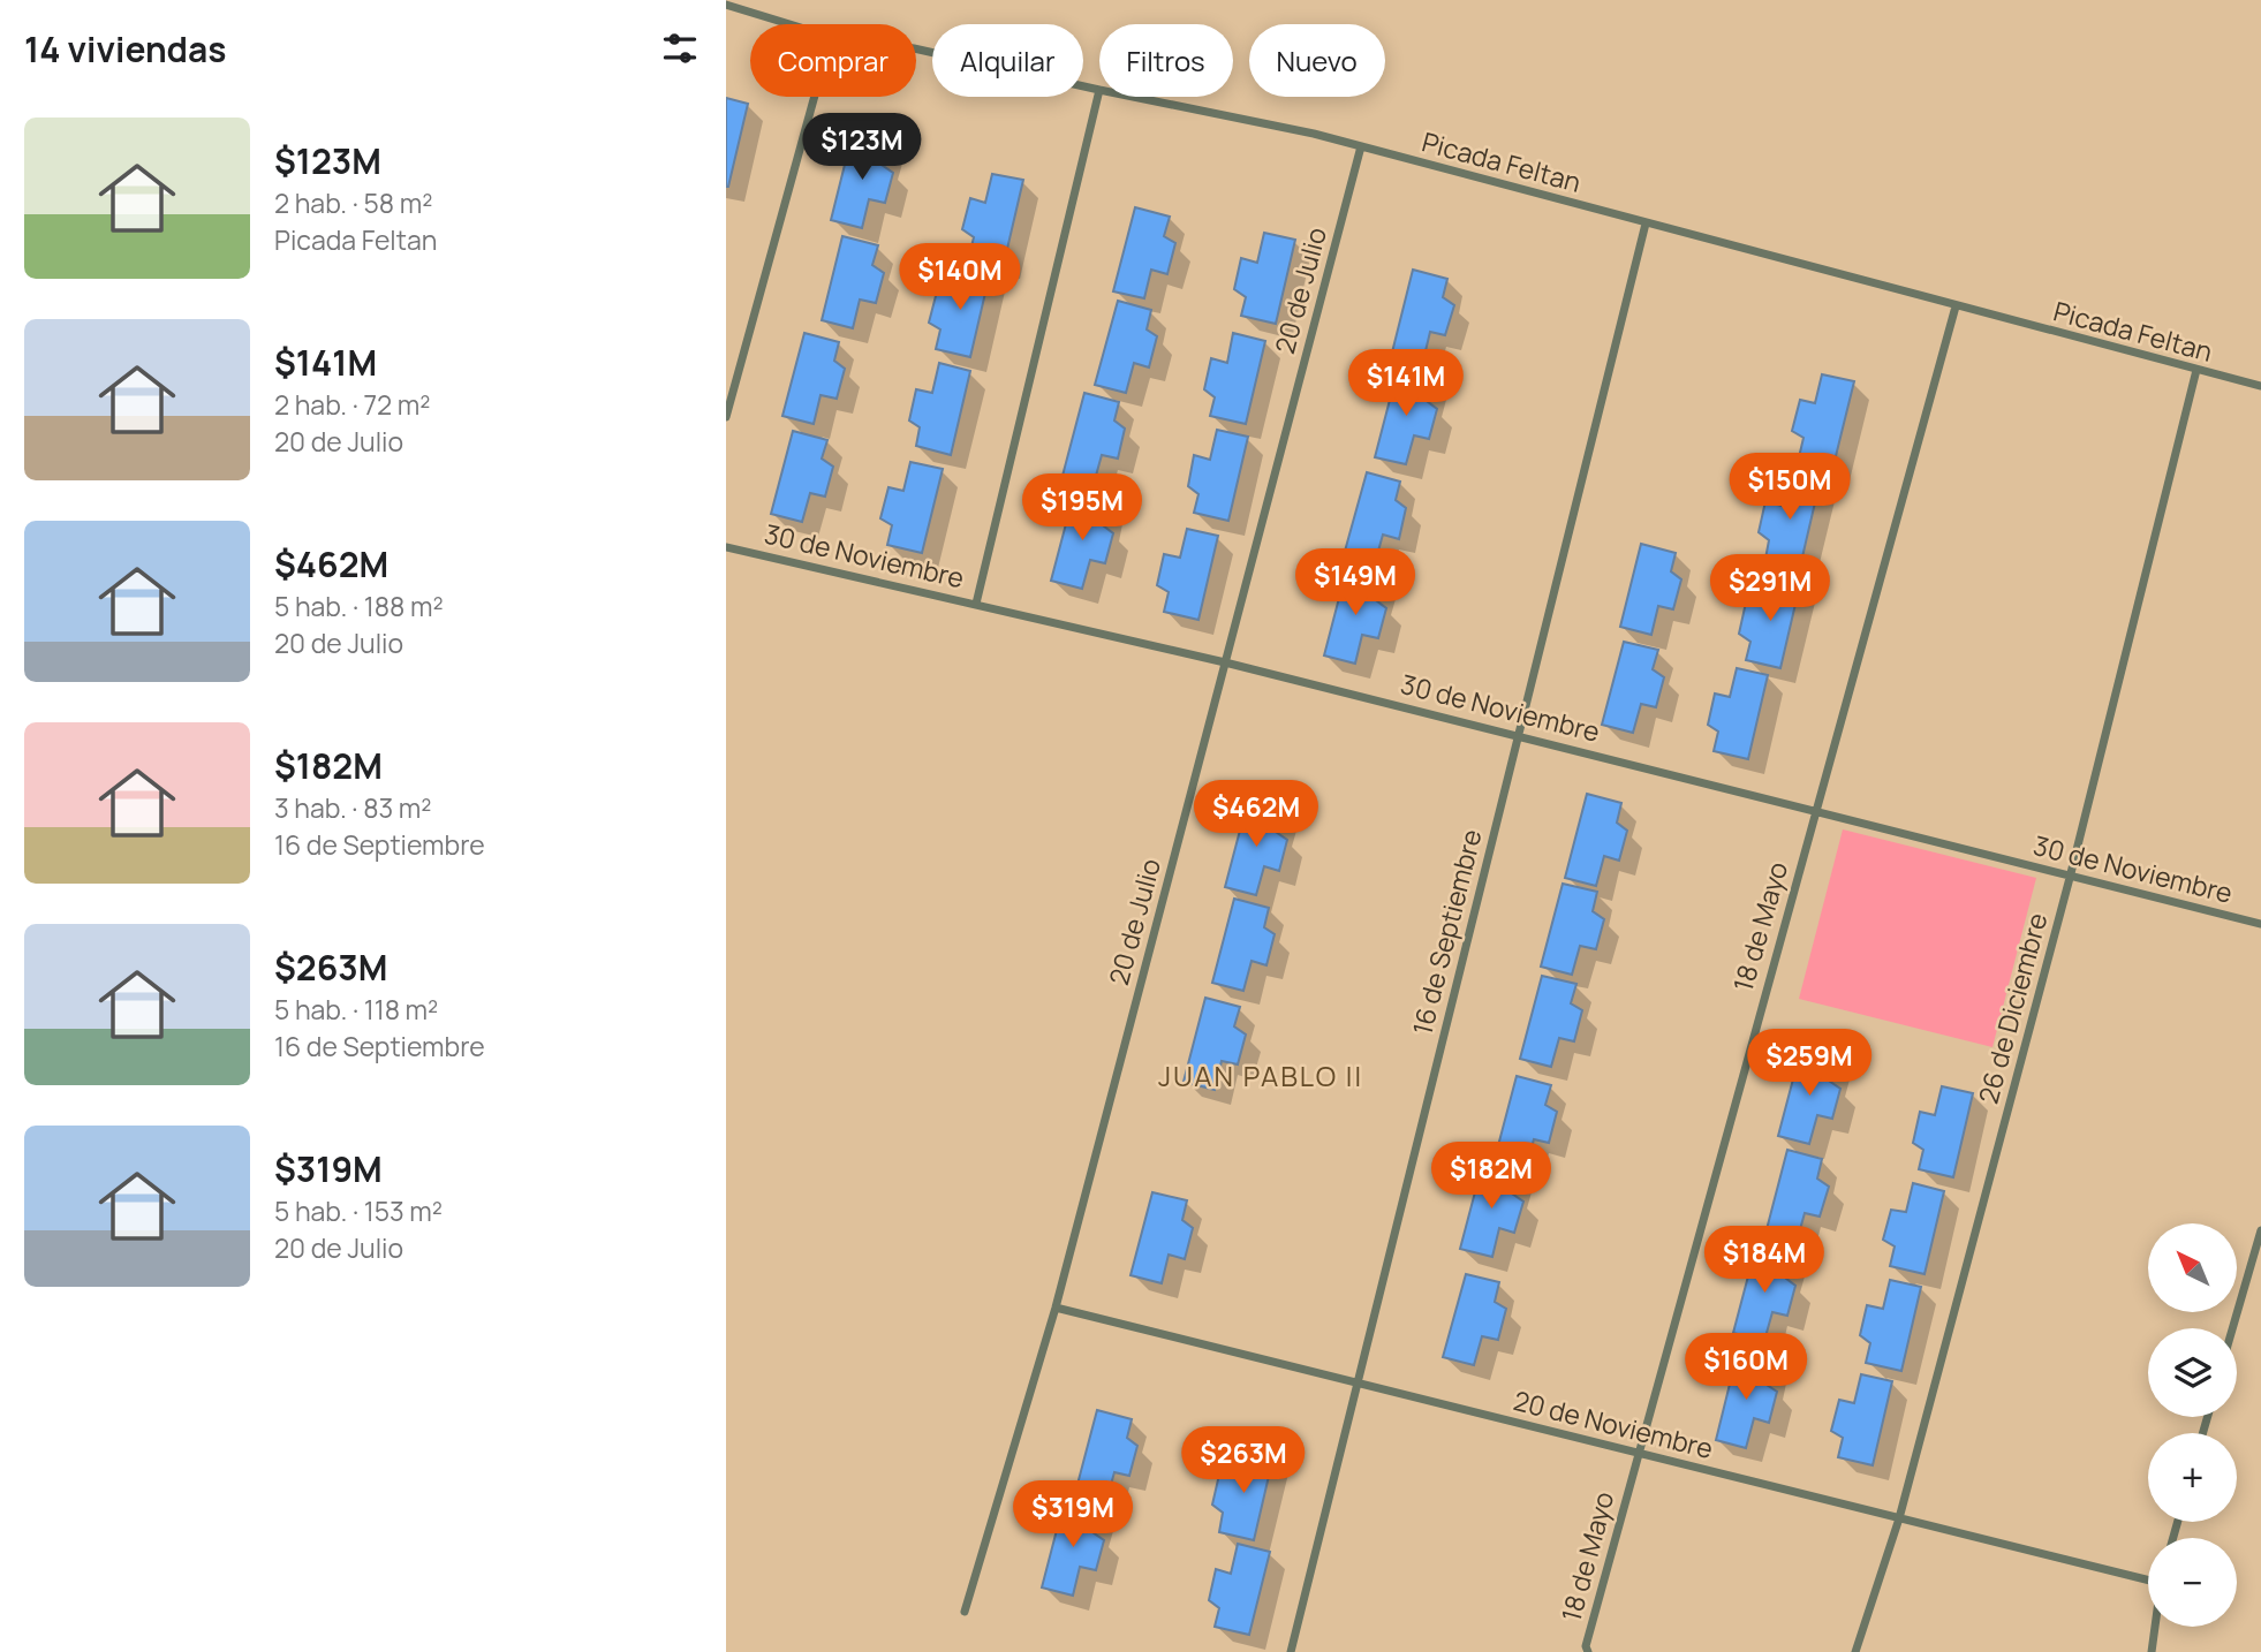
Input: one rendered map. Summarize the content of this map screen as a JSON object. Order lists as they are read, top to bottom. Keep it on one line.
{"streets":{"street":["Picada Feltan","20 de Julio","30 de Noviembre","18 de Mayo","16 de Septiembre","26 de Diciembre","20 de Noviembre"]},"crossings":[["Picada Feltan","20 de Julio"],["Picada Feltan","18 de Mayo"],["Picada Feltan","16 de Septiembre"],["Picada Feltan","26 de Diciembre"],["20 de Julio","30 de Noviembre"],["20 de Julio","20 de Noviembre"],["30 de Noviembre","18 de Mayo"],["30 de Noviembre","16 de Septiembre"],["30 de Noviembre","26 de Diciembre"],["18 de Mayo","20 de Noviembre"],["16 de Septiembre","20 de Noviembre"],["26 de Diciembre","20 de Noviembre"]],"districts":["JUAN PABLO II"],"north":"top left","page":{"heading":"14 viviendas","chip":["Comprar","Alquilar","Filtros","Nuevo"],"list":[{"name":"$123M","note":"2 hab. · 58 m² · Picada Feltan"},{"name":"$141M","note":"2 hab. · 72 m² · 20 de Julio"},{"name":"$462M","note":"5 hab. · 188 m² · 20 de Julio"},{"name":"$182M","note":"3 hab. · 83 m² · 16 de Septiembre"},{"name":"$263M","note":"5 hab. · 118 m² · 16 de Septiembre"},{"name":"$319M","note":"5 hab. · 153 m² · 20 de Julio"}],"price":["$123M","$140M","$141M","$150M","$195M","$149M","$291M","$462M","$259M","$182M","$184M","$160M","$263M","$319M"],"map_buttons":["+","−"]}}
